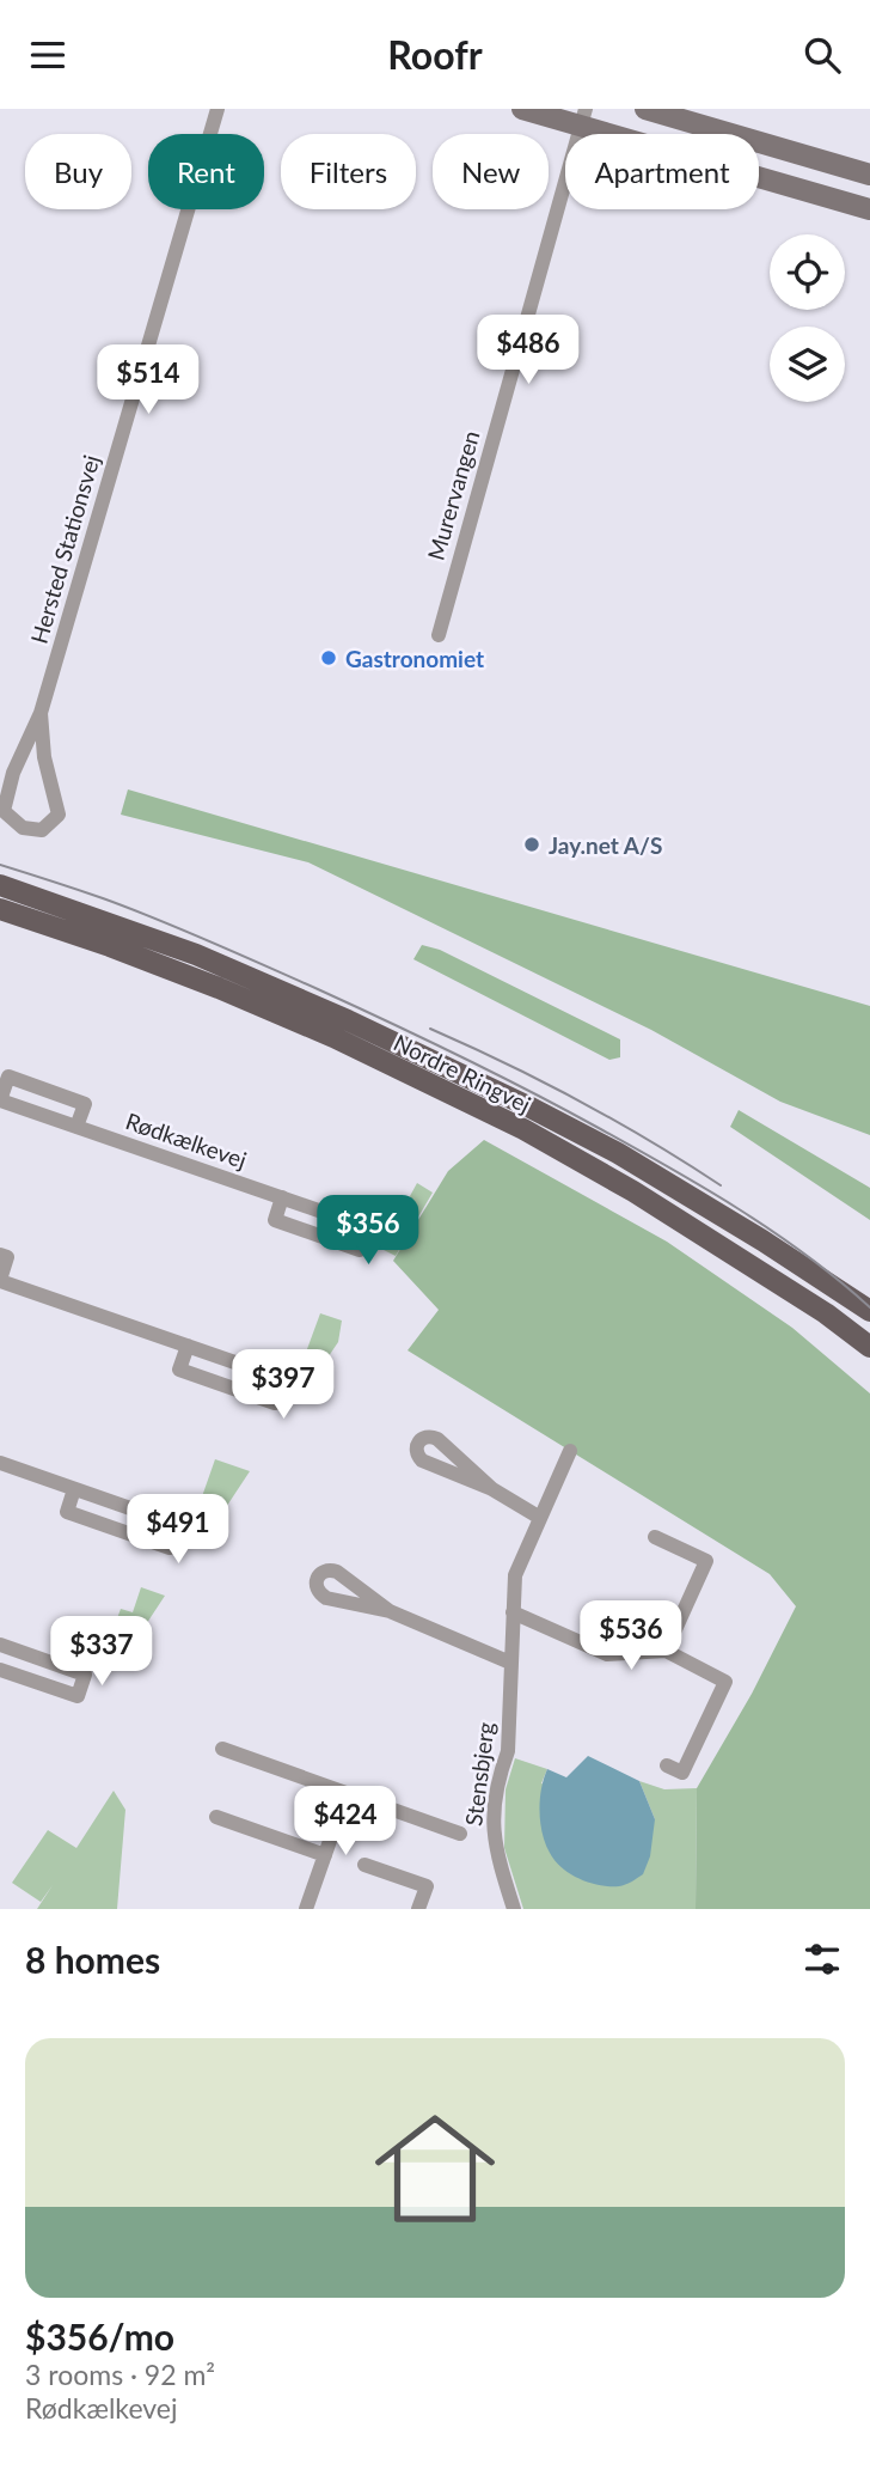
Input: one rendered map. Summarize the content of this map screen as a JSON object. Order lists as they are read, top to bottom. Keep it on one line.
{"streets":{"main road":["Nordre Ringvej"],"street":["Murervangen","Hersted Stationsvej","Rødkælkevej","Stensbjerg"]},"places":["Gastronomiet","Jay.net A/S"],"page":{"header":"Roofr","chip":["Buy","Rent","Filters","New","Apartment"],"price":["$486","$514","$356","$397","$491","$536","$337","$424"],"heading":"8 homes","list":[{"name":"$356/mo","note":"3 rooms · 92 m² · Rødkælkevej"}]}}
